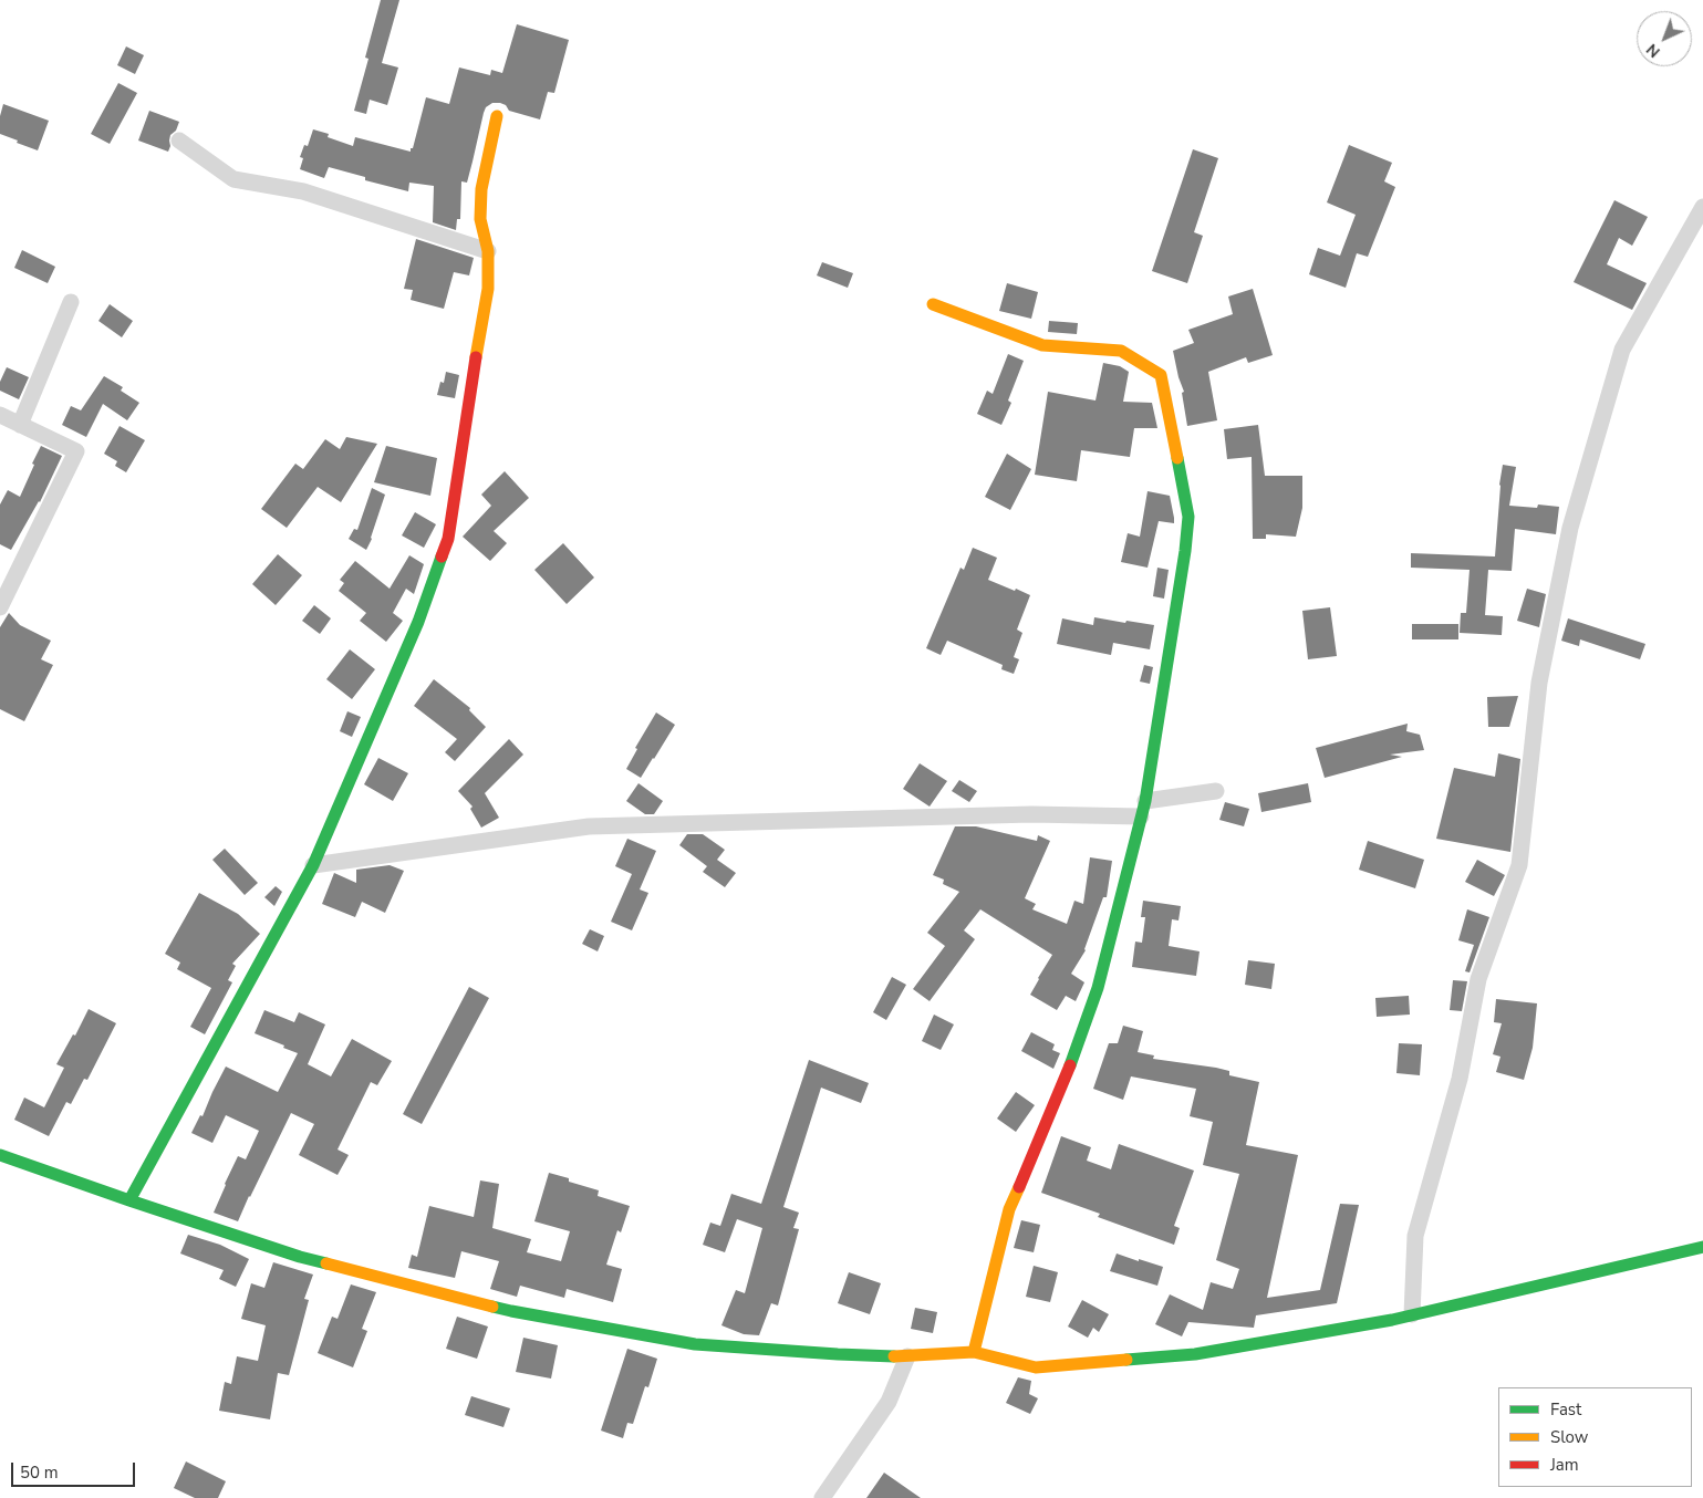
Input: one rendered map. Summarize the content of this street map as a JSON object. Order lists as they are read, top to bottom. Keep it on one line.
{"legend":["Fast","Slow","Jam"],"scale_bar":"50 m","north":"bottom left"}
